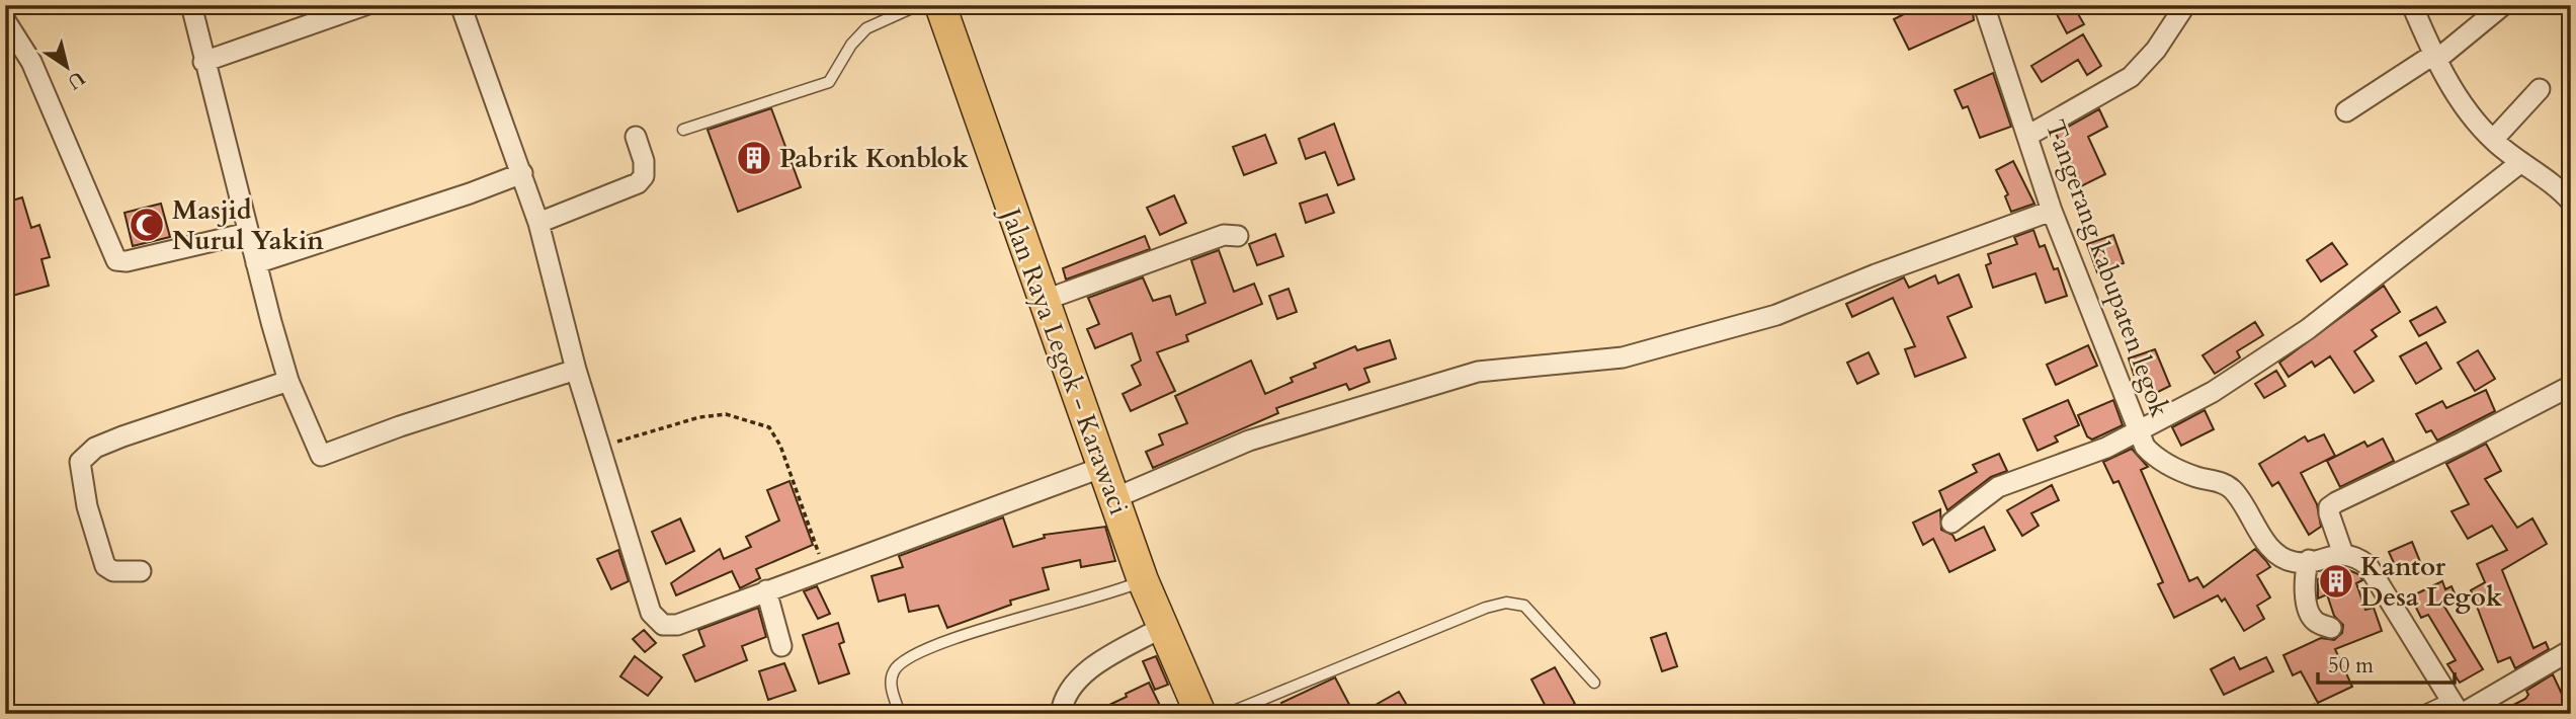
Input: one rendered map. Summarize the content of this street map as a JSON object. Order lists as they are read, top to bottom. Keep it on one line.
{"streets":{"main road":["Jalan Raya Legok - Karawaci"],"street":["Tangerang kabupaten legok"]},"places":{"building":["Pabrik Konblok","Kantor Desa Legok"],"mosque":["Masjid Nurul Yakin"]},"scale_bar":"50 m","north":"bottom right"}
